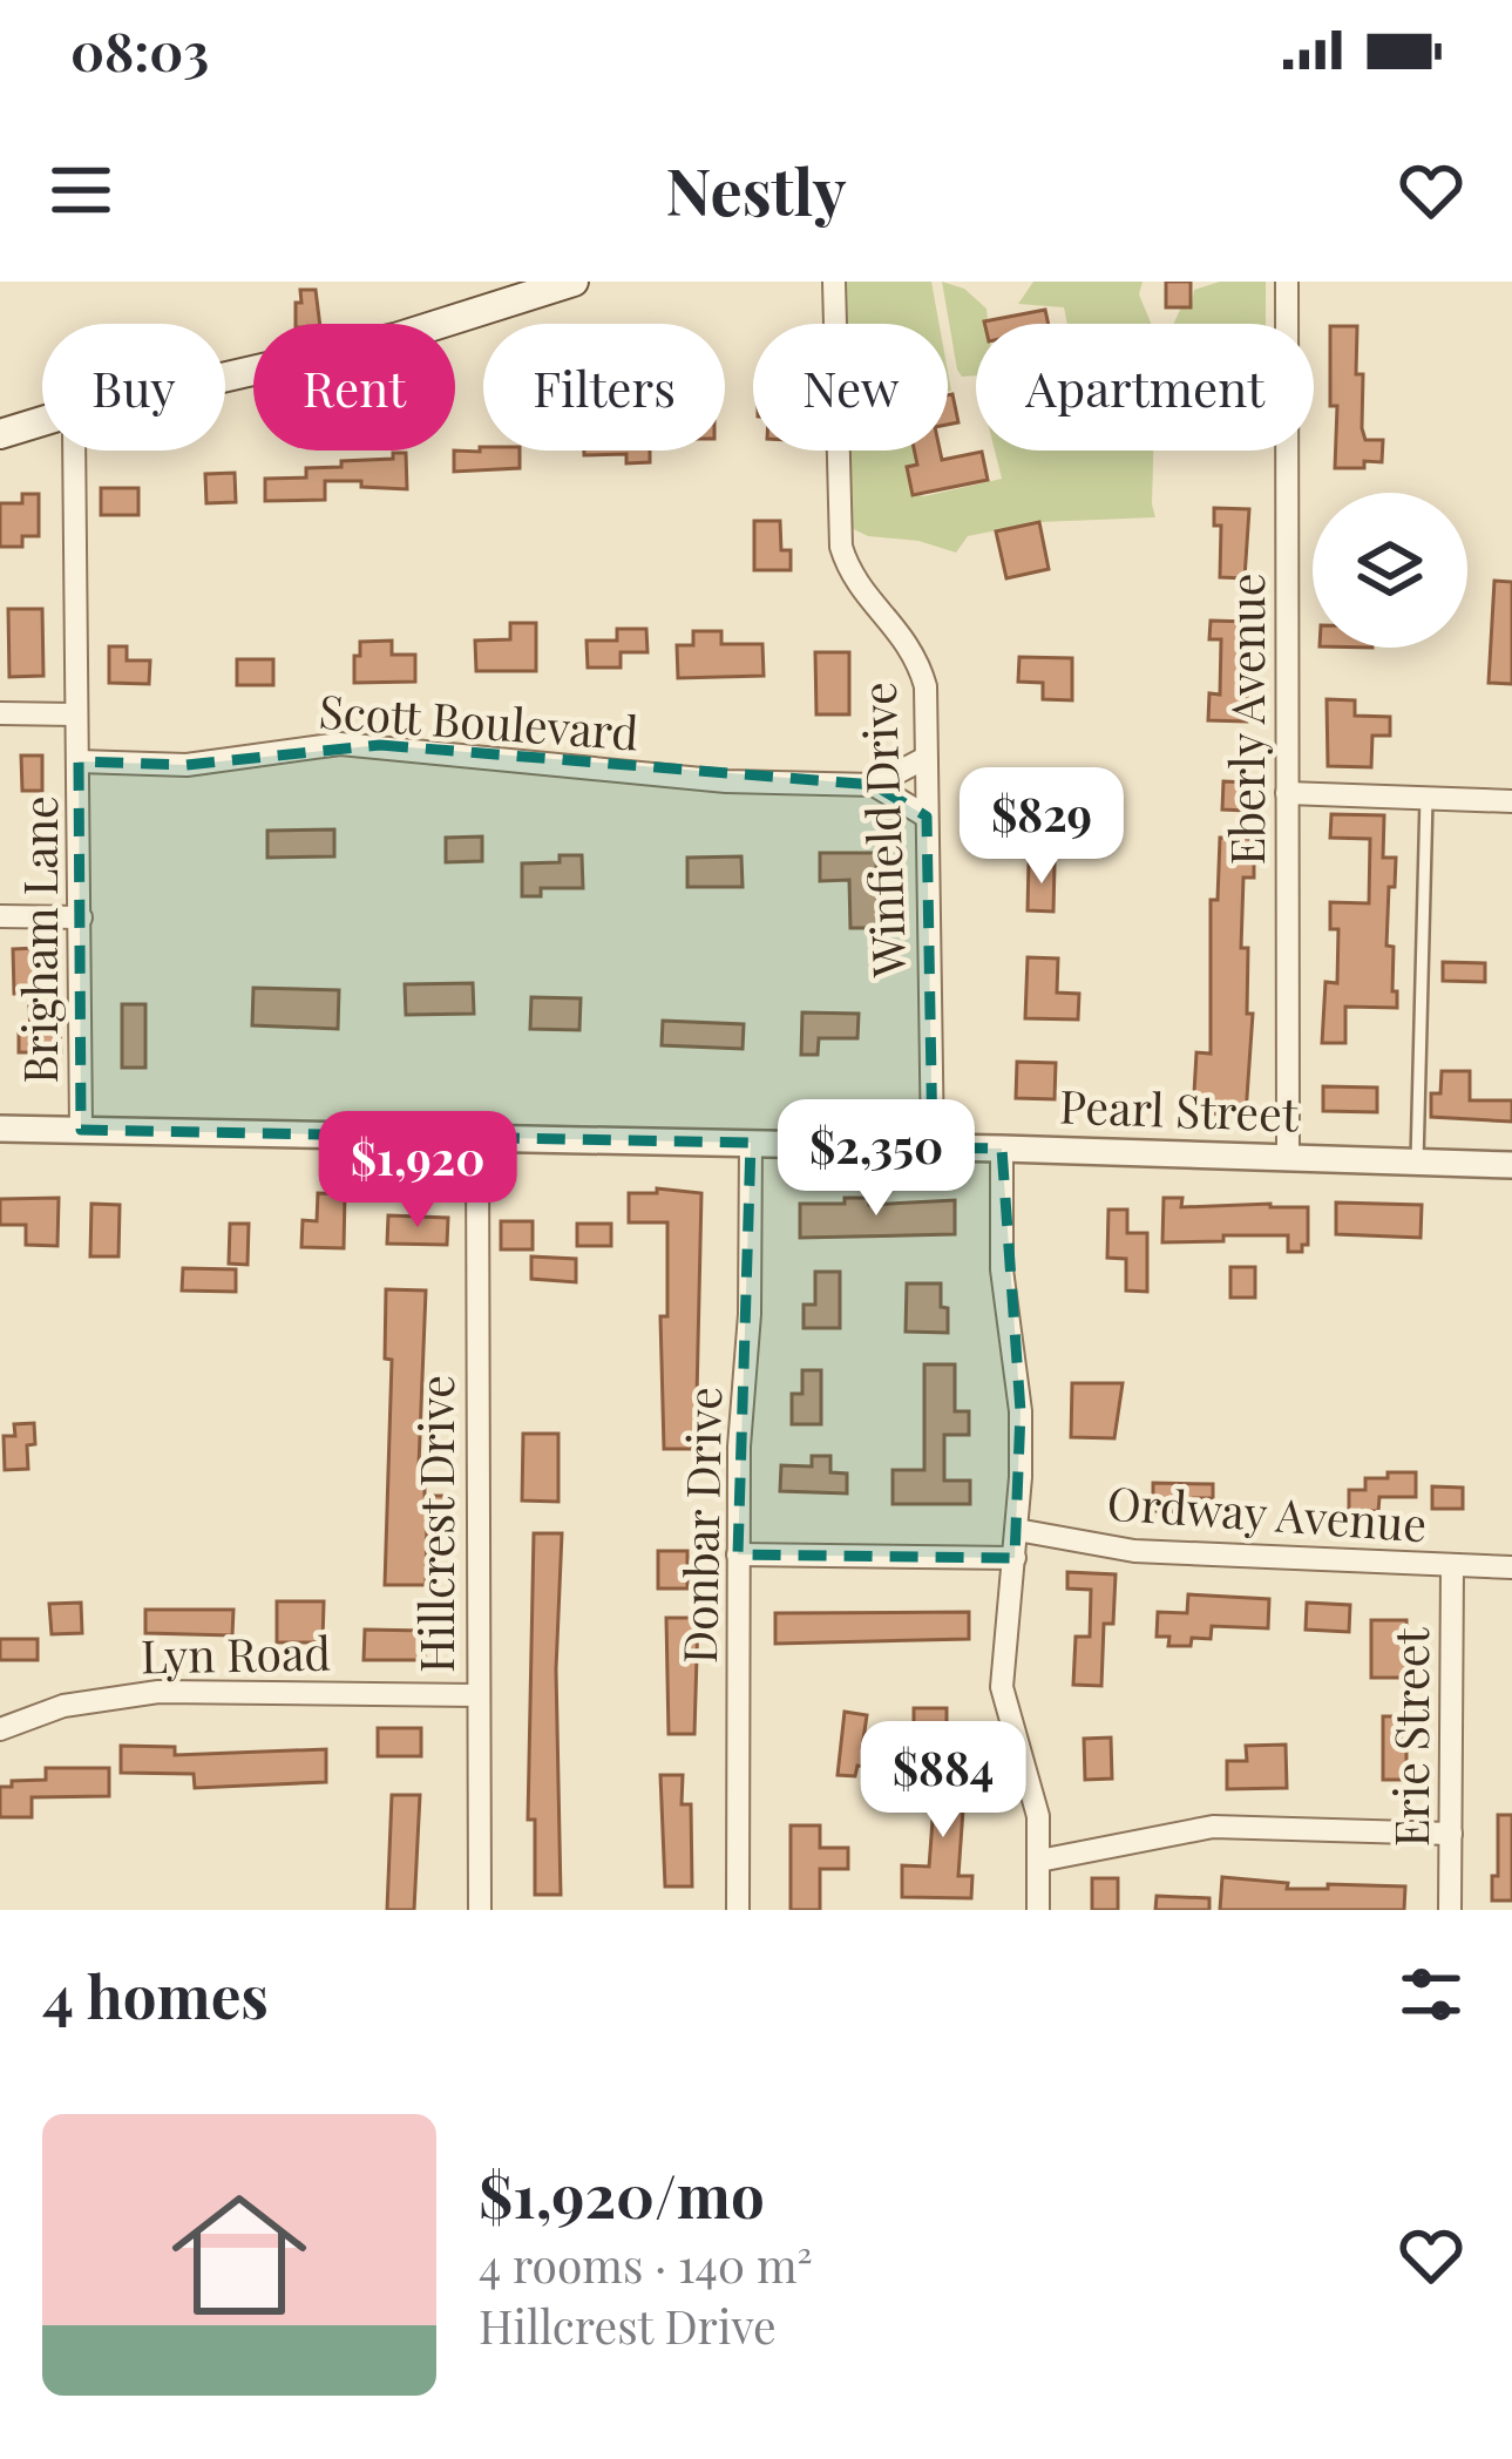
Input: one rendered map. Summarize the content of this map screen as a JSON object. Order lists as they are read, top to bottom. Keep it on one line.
{"streets":{"street":["Eberly Avenue","Scott Boulevard","Winfield Drive","Brigham Lane","Pearl Street","Ordway Avenue","Hillcrest Drive","Donbar Drive","Lyn Road","Erie Street"]},"crossings":[["Eberly Avenue","Pearl Street"],["Scott Boulevard","Winfield Drive"],["Scott Boulevard","Brigham Lane"],["Winfield Drive","Pearl Street"],["Brigham Lane","Pearl Street"],["Pearl Street","Hillcrest Drive"],["Pearl Street","Donbar Drive"],["Ordway Avenue","Erie Street"],["Hillcrest Drive","Lyn Road"]],"page":{"status":"08:03","header":"Nestly","chip":["Buy","Rent","Filters","New","Apartment"],"price":["$829","$2,350","$1,920","$884"],"heading":"4 homes","list":[{"name":"$1,920/mo","note":"4 rooms · 140 m² · Hillcrest Drive"}]}}
